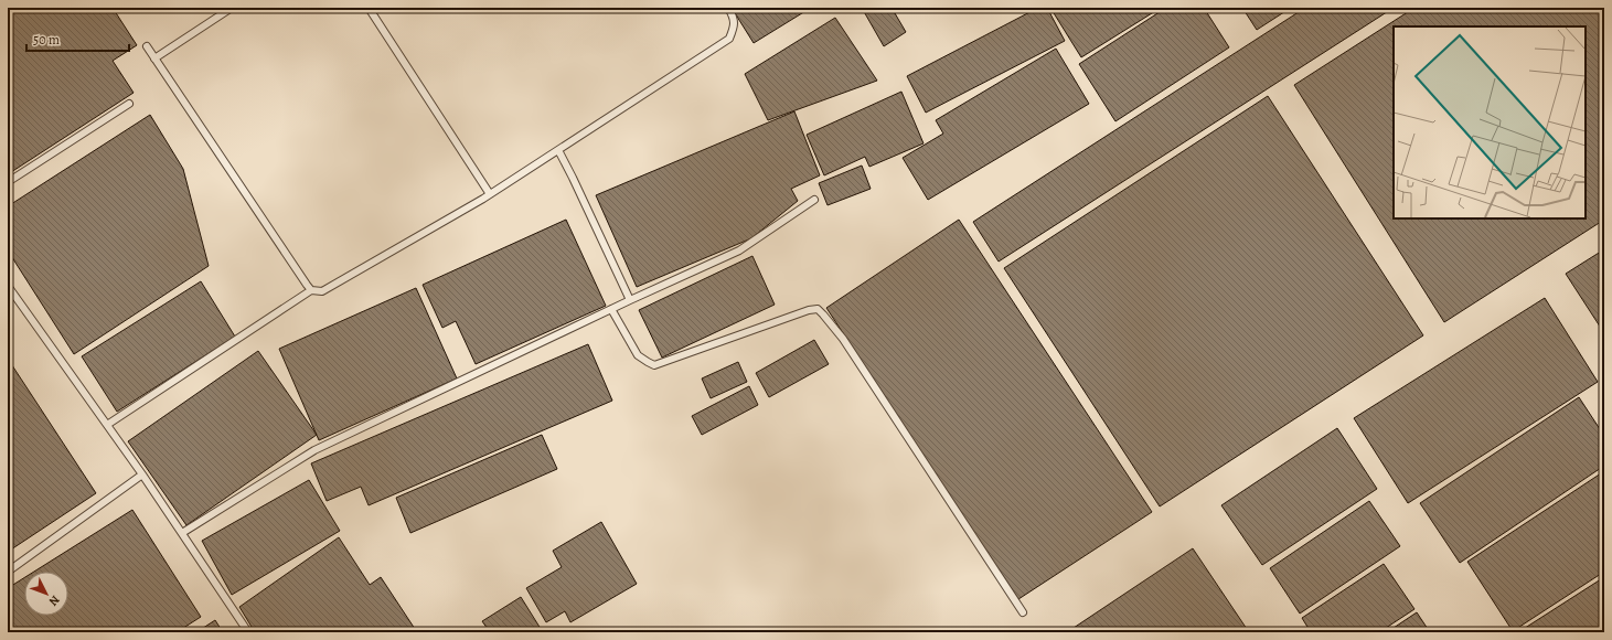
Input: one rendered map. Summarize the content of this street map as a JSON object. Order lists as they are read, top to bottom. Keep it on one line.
{"scale_bar":"50 m","north":"bottom right"}
